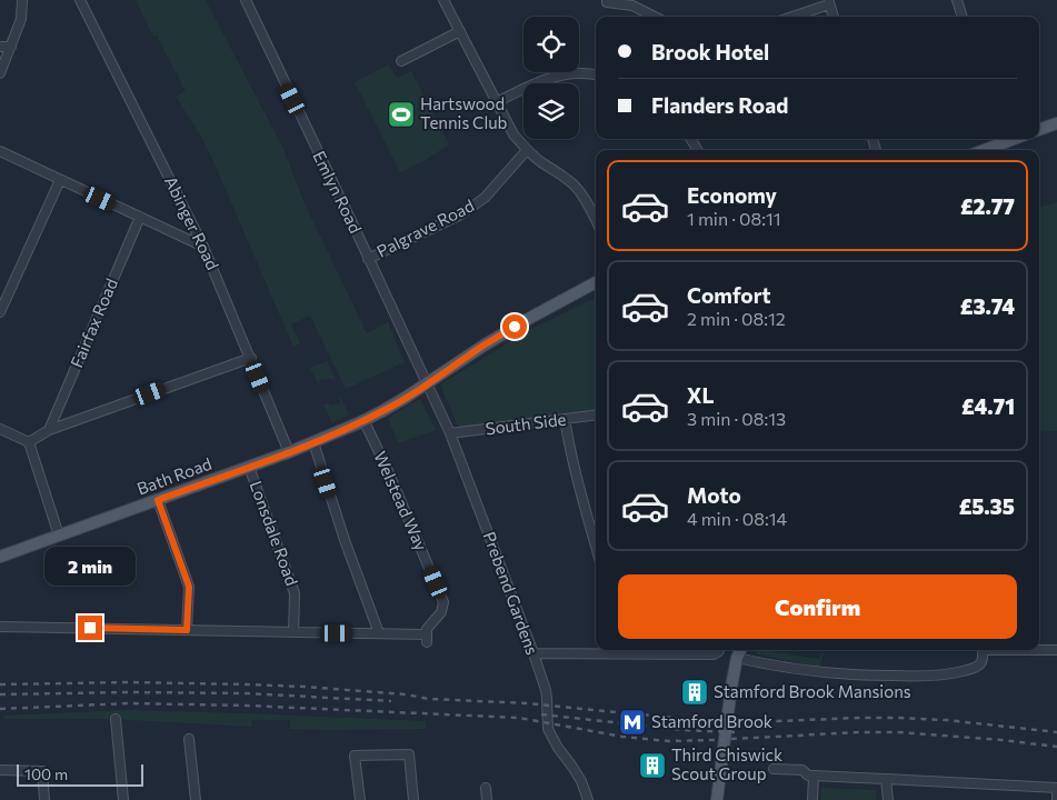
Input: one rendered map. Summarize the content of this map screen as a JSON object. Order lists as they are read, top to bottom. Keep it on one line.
{"streets":{"main road":["Bath Road"],"street":["Emlyn Road","Abinger Road","Palgrave Road","Fairfax Road","South Side","Welstead Way","Lonsdale Road","Prebend Gardens"]},"crossings":[["Emlyn Road","Palgrave Road"],["Emlyn Road","Bath Road"],["Emlyn Road","Prebend Gardens"],["Abinger Road","Bath Road"],["South Side","Prebend Gardens"],["Bath Road","Welstead Way"],["Bath Road","Lonsdale Road"],["Bath Road","Prebend Gardens"]],"places":{"sports":["Hartswood Tennis Club"],"building":["Stamford Brook Mansions","Third Chiswick Scout Group"],"metro station":["Stamford Brook"]},"scale_bar":"100 m","page":{"banner":["Brook Hotel","Flanders Road"],"list":[{"name":"Economy","note":"1 min · 08:11","value":"£2.77"},{"name":"Comfort","note":"2 min · 08:12","value":"£3.74"},{"name":"XL","note":"3 min · 08:13","value":"£4.71"},{"name":"Moto","note":"4 min · 08:14","value":"£5.35"}],"bubble":"2 min","buttons":"Confirm","scale":"100 m"}}
